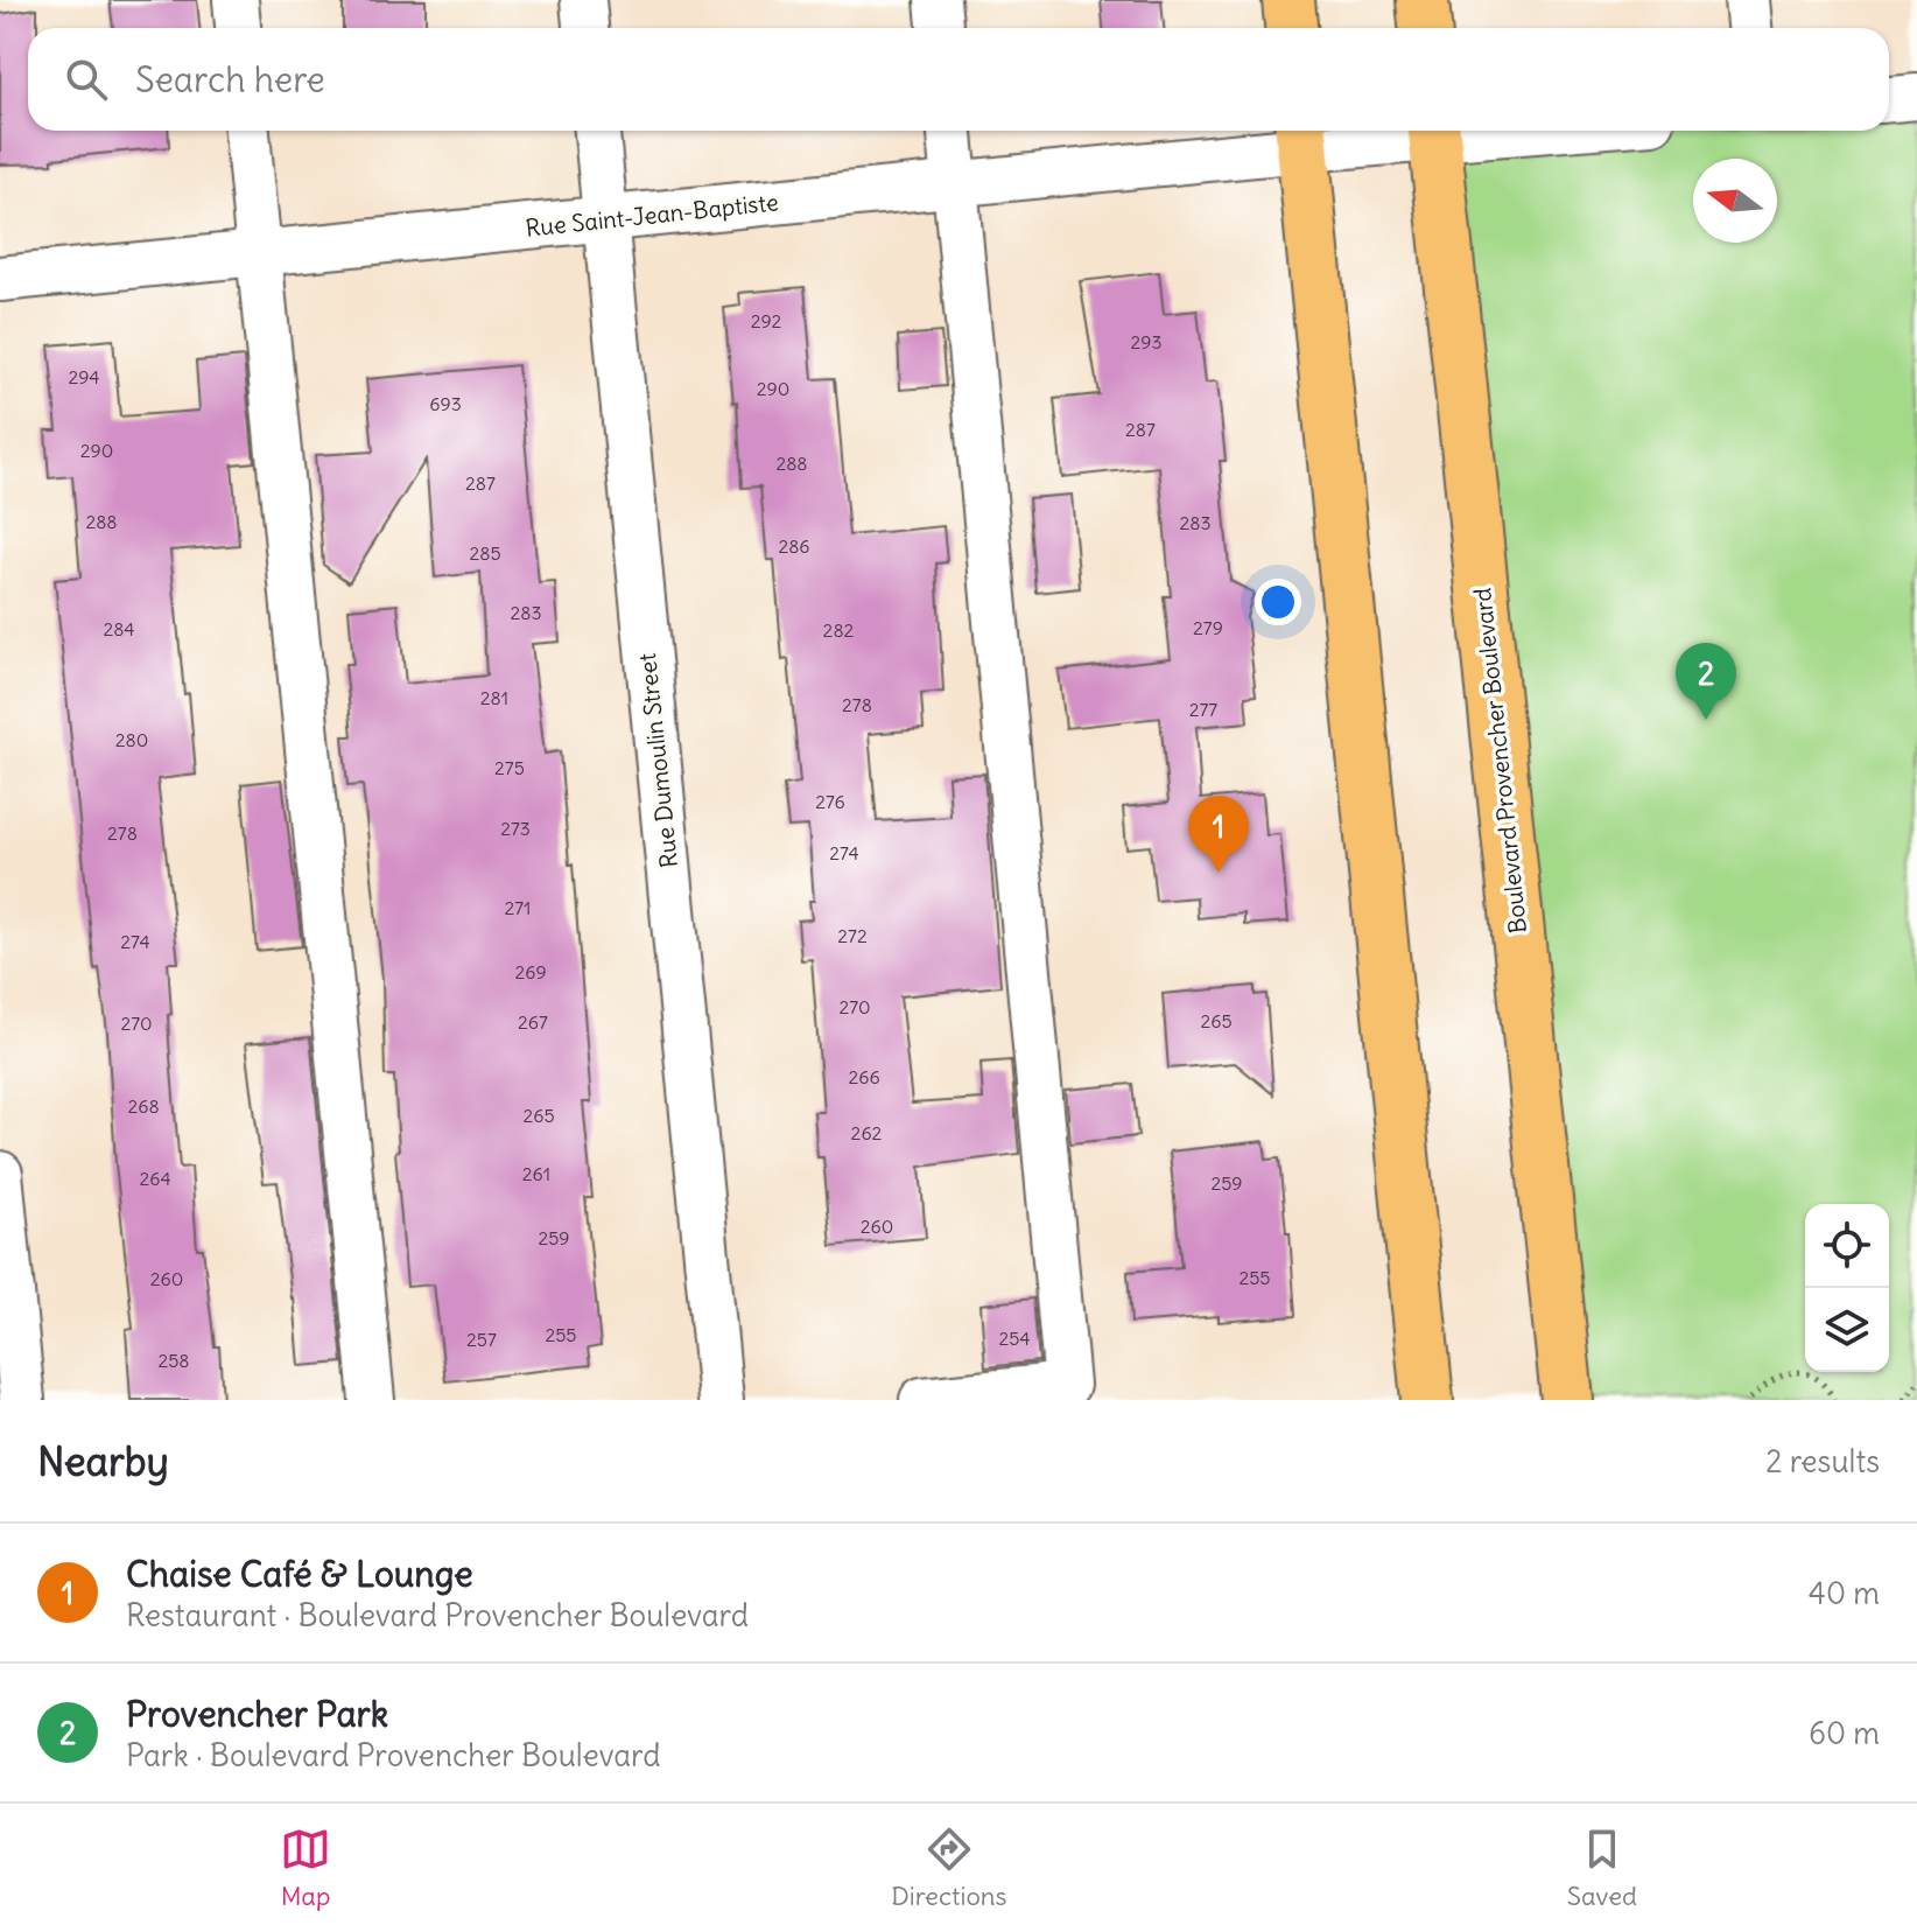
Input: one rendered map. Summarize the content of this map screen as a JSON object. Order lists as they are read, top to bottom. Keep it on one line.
{"streets":{"main road":["Boulevard Provencher Boulevard"],"street":["Rue Saint-Jean-Baptiste","Rue Dumoulin Street"]},"crossings":[["Rue Saint-Jean-Baptiste","Rue Dumoulin Street"],["Rue Saint-Jean-Baptiste","Boulevard Provencher Boulevard"]],"house_numbers":["292","293","294","290","693","287","290","288","287","288","283","286","285","283","279","284","282","281","278","277","280","275","276","273","278","274","271","272","274","269","270","265","267","270","266","268","265","262","261","264","259","260","259","255","260","255","254","257","258"],"north":"left","page":{"search":"Search here","pins":["2","1"],"heading":["Nearby","2 results"],"list":[{"mark":"1","name":"Chaise Café & Lounge","note":"Restaurant · Boulevard Provencher Boulevard","value":"40 m"},{"mark":"2","name":"Provencher Park","note":"Park · Boulevard Provencher Boulevard","value":"60 m"}],"nav":["Map","Directions","Saved"]}}
